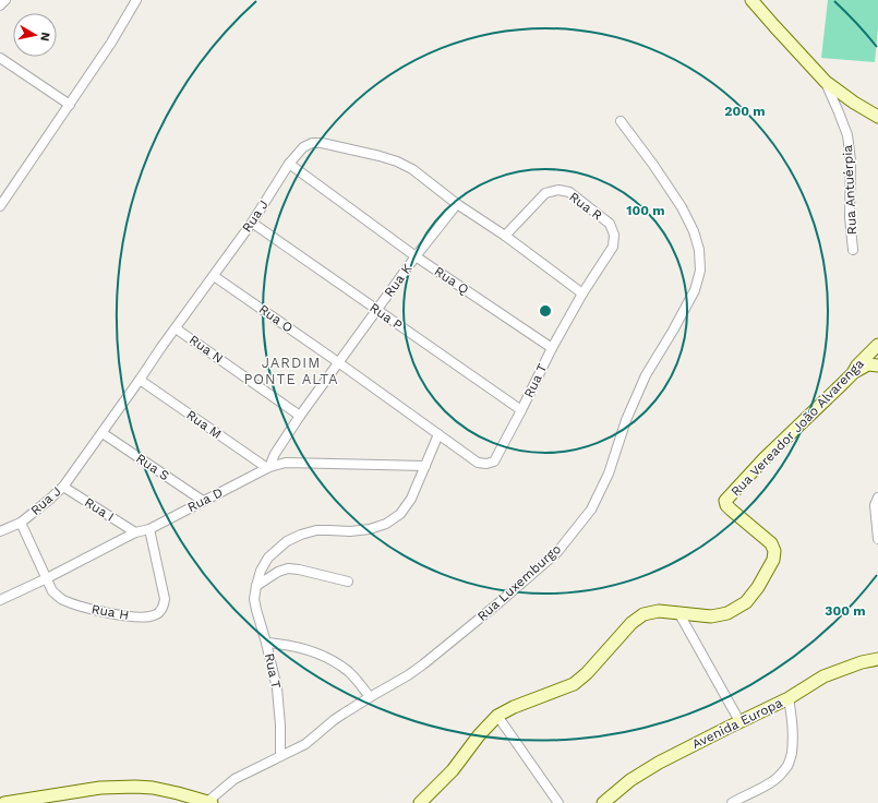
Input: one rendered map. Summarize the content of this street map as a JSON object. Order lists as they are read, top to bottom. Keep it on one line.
{"streets":{"street":["Rua Antuérpia","Rua R","Rua J","Rua K","Rua Q","Rua P","Rua O","Rua N","Rua T","Rua M","Rua Vereador João Alvarenga","Rua S","Rua D","Rua I","Rua Luxemburgo","Rua H","Avenida Europa"]},"crossings":[["Rua R","Rua J"],["Rua R","Rua T"],["Rua J","Rua K"],["Rua J","Rua Q"],["Rua J","Rua P"],["Rua J","Rua O"],["Rua J","Rua N"],["Rua J","Rua T"],["Rua J","Rua M"],["Rua J","Rua S"],["Rua J","Rua I"],["Rua J","Rua H"],["Rua K","Rua Q"],["Rua K","Rua P"],["Rua K","Rua O"],["Rua K","Rua N"],["Rua K","Rua T"],["Rua K","Rua M"],["Rua K","Rua D"],["Rua Q","Rua T"],["Rua P","Rua T"],["Rua O","Rua T"],["Rua T","Rua D"],["Rua T","Rua Luxemburgo"],["Rua M","Rua D"],["Rua S","Rua D"],["Rua D","Rua I"],["Rua D","Rua H"]],"districts":["JARDIM PONTE ALTA"],"north":"right","rings":["200 m","100 m","300 m"]}
